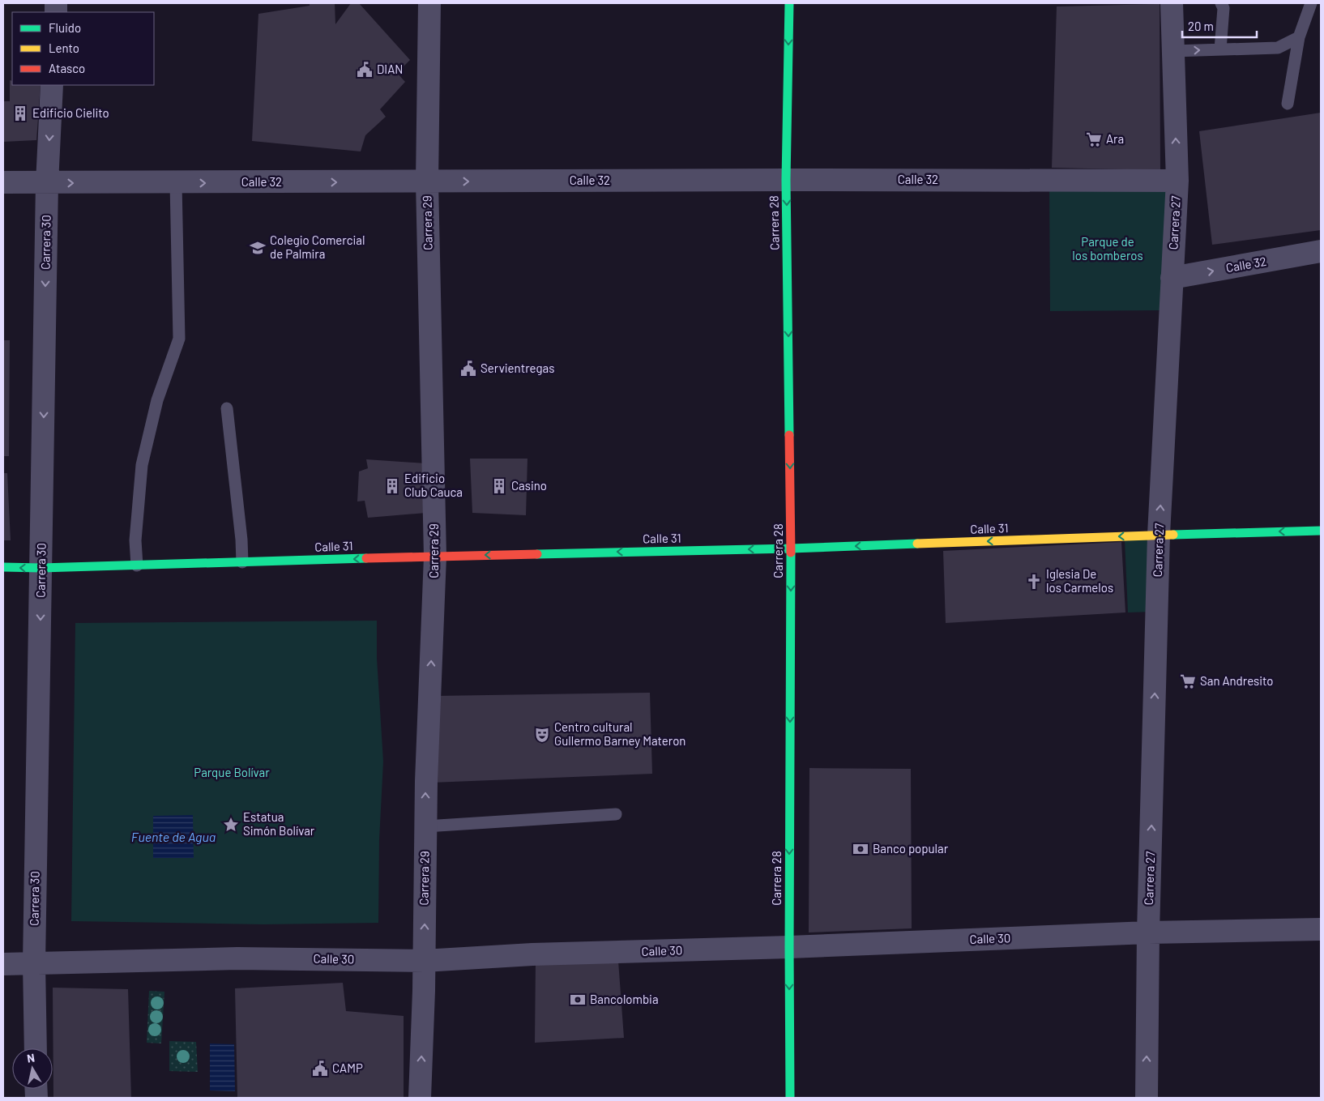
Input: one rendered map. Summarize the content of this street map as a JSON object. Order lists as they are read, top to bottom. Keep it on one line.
{"streets":{"main road":["Carrera 28","Calle 31"],"street":["Calle 32","Carrera 29","Carrera 27","Carrera 30","Calle 30"]},"crossings":[["Calle 32","Carrera 29"],["Calle 32","Carrera 28"],["Calle 32","Carrera 27"],["Calle 32","Carrera 30"],["Carrera 29","Calle 31"],["Carrera 29","Calle 30"],["Carrera 28","Calle 31"],["Carrera 28","Calle 30"],["Carrera 27","Calle 31"],["Carrera 27","Calle 30"],["Carrera 30","Calle 31"],["Carrera 30","Calle 30"]],"one_way":["Calle 32","Carrera 29","Carrera 28","Carrera 27","Carrera 30","Calle 31"],"water":["Fuente de Agua"],"parks":["Parque de los bomberos","Parque Bolívar"],"places":{"public building":["DIAN","Servientregas","CAMP"],"building":["Edificio Cielito","Edificio Club Cauca","Casino"],"supermarket":["Ara","San Andresito"],"school or university":["Colegio Comercial de Palmira"],"church":["Iglesia De los Carmelos"],"theatre":["Centro cultural Gullermo Barney Materon"],"place":["Estatua Simón Bolívar"],"bank":["Banco popular","Bancolombia"]},"legend":["Fluido","Lento","Atasco"],"scale_bar":"20 m","north":"top"}
